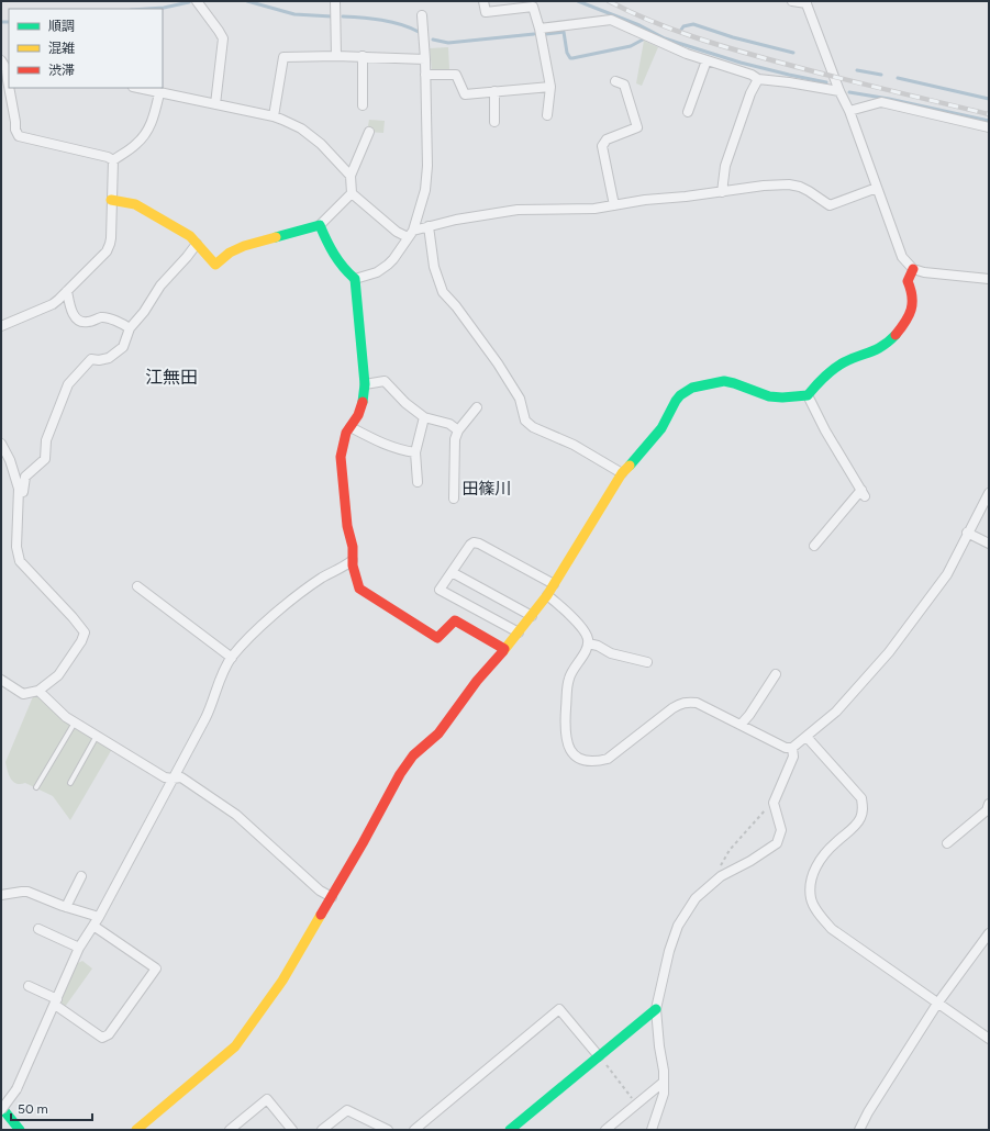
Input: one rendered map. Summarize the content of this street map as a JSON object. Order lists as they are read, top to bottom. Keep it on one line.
{"districts":["江無田","田篠川"],"legend":["順調","混雑","渋滞"],"scale_bar":"50 m"}
